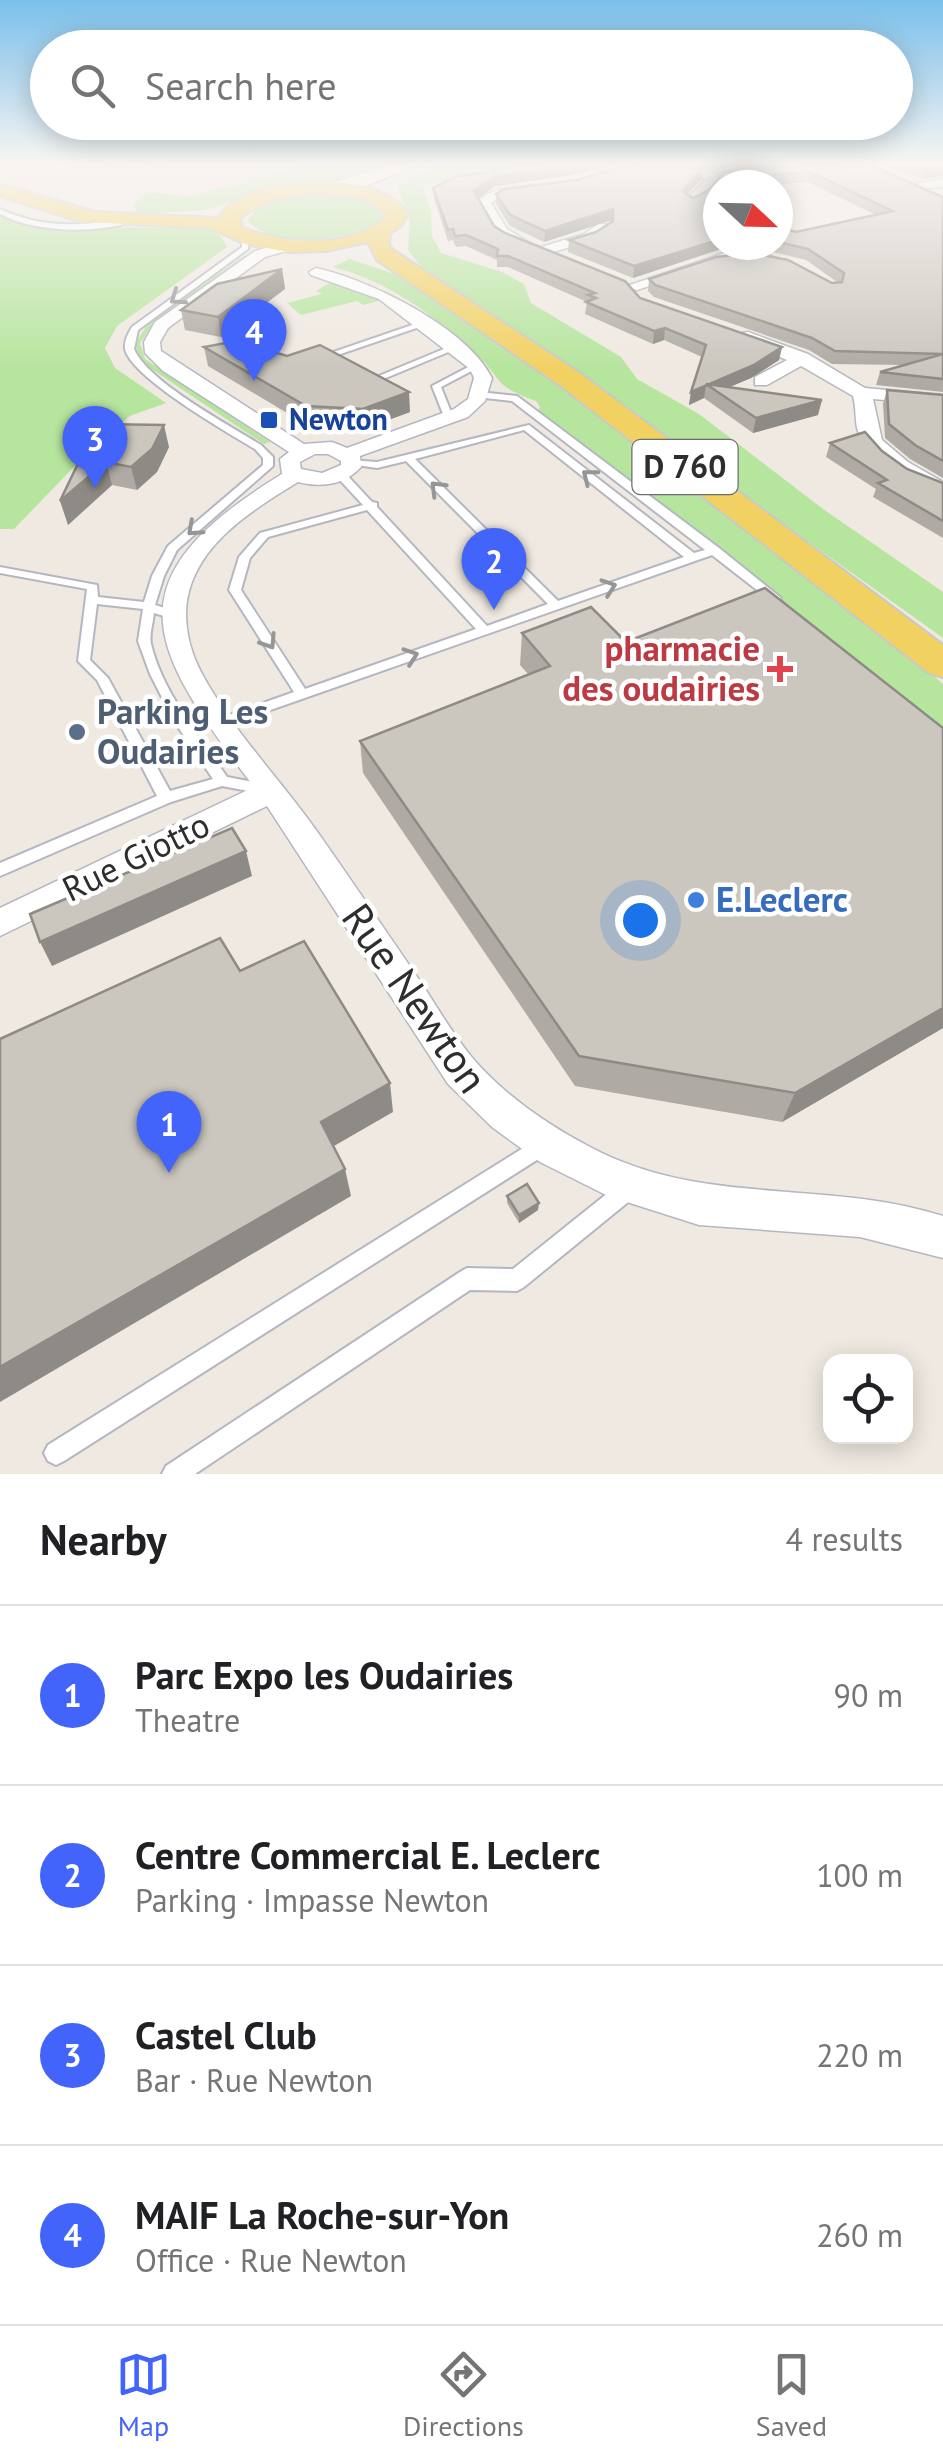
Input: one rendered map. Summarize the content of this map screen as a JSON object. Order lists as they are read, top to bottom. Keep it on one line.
{"streets":{"main road":["D 760"],"street":["Rue Giotto","Rue Newton"]},"crossings":[["Rue Giotto","Rue Newton"]],"places":{"transit":["Newton"],"health":["pharmacie des oudairies"],"other":["Parking Les Oudairies","E.Leclerc"]},"north":"right","page":{"search":"Search here","pins":["4","3","2","1"],"heading":["Nearby","4 results"],"list":[{"mark":"1","name":"Parc Expo les Oudairies","note":"Theatre","value":"90 m"},{"mark":"2","name":"Centre Commercial E. Leclerc","note":"Parking · Impasse Newton","value":"100 m"},{"mark":"3","name":"Castel Club","note":"Bar · Rue Newton","value":"220 m"},{"mark":"4","name":"MAIF La Roche-sur-Yon","note":"Office · Rue Newton","value":"260 m"}],"nav":["Map","Directions","Saved"]}}
